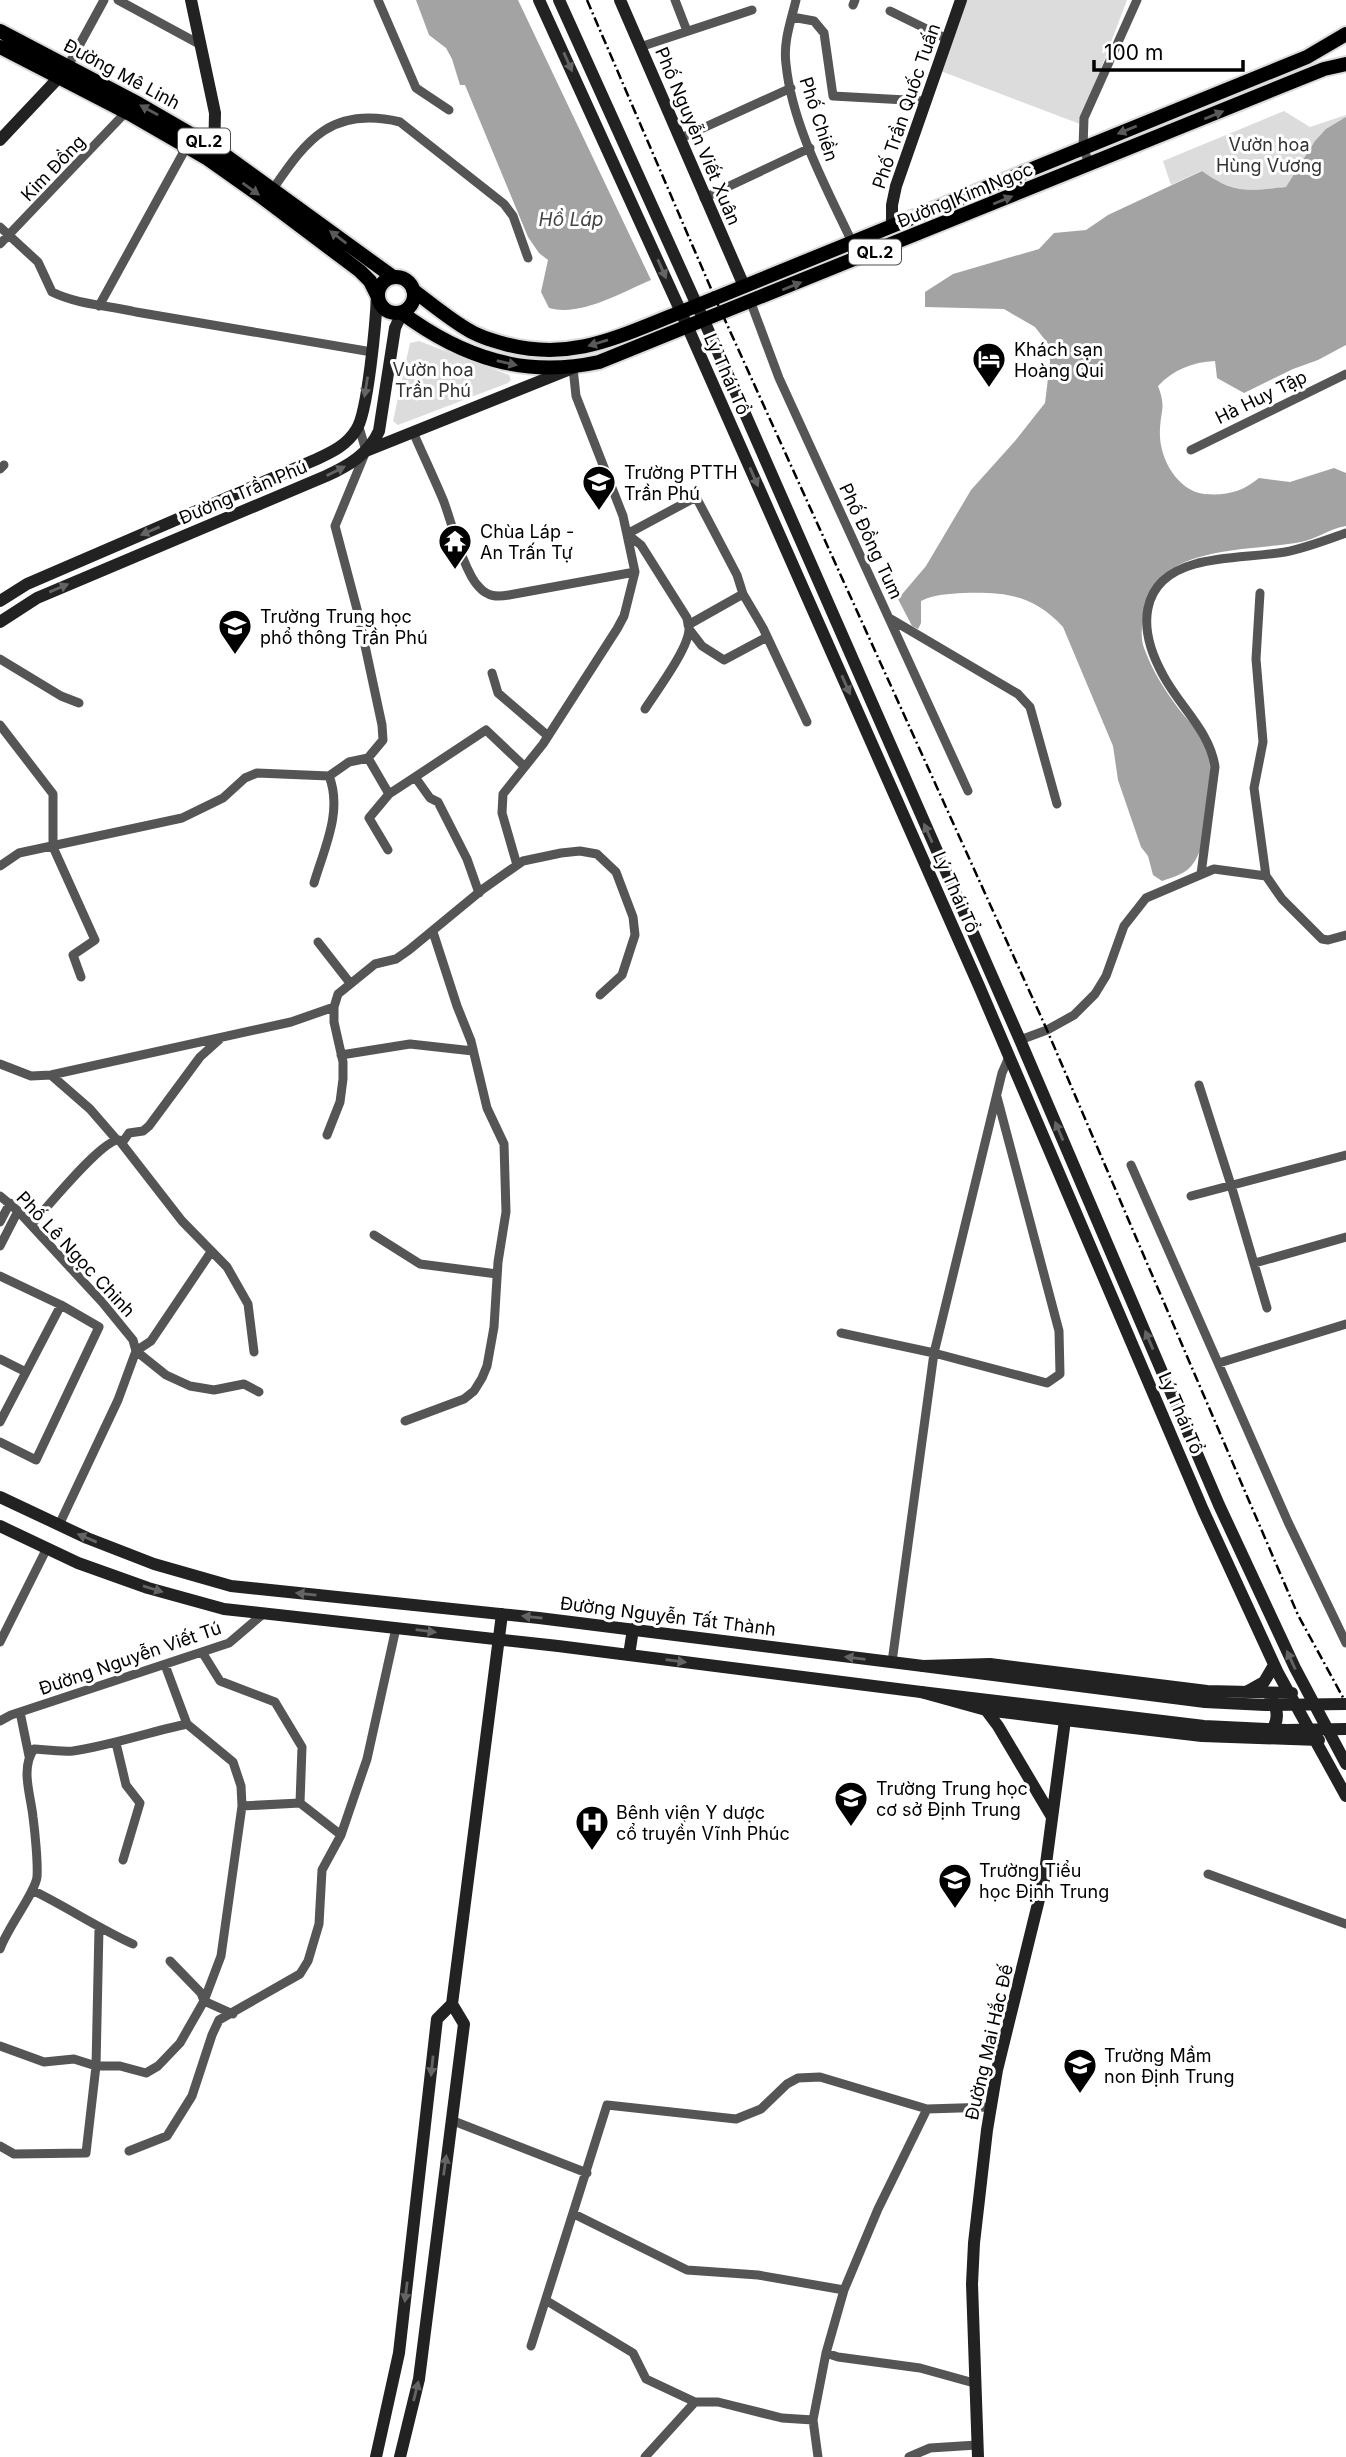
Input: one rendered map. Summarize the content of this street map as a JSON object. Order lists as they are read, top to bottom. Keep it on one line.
{"streets":{"main road":["Đường Mê Linh","Phố Trần Quốc Tuấn","Phố Nguyễn Viết Xuân","QL.2","Đường Kim Ngọc","Lý Thái Tổ","Đường Trần Phú","Đường Nguyễn Tất Thành","Đường Mai Hắc Đế"],"street":["Phố Chiền","Kim Đồng","Hà Huy Tập","Phố Đồng Tum","Phố Lê Ngọc Chinh","Đường Nguyễn Viết Tú"]},"crossings":[["Đường Mê Linh","QL.2"],["Đường Mê Linh","Kim Đồng"],["Đường Mê Linh","Đường Kim Ngọc"],["Phố Trần Quốc Tuấn","Đường Kim Ngọc"],["Phố Chiền","Đường Kim Ngọc"],["Phố Nguyễn Viết Xuân","Đường Kim Ngọc"],["QL.2","Đường Kim Ngọc"],["Đường Kim Ngọc","Lý Thái Tổ"],["Đường Kim Ngọc","Đường Trần Phú"],["Đường Kim Ngọc","Phố Đồng Tum"]],"water":["Hồ Láp"],"parks":["Vườn hoa Hùng Vương","Vườn hoa Trần Phú"],"places":{"hotel":["Khách sạn Hoàng Qui"],"school or university":["Trường PTTH Trần Phú","Trường Trung học phổ thông Trần Phú","Trường Trung học cơ sở Định Trung","Trường Tiểu học Định Trung","Trường Mầm non Định Trung"],"temple":["Chùa Láp - An Trấn Tự"],"hospital":["Bệnh viện Y dược cổ truyền Vĩnh Phúc"]},"scale_bar":"100 m"}
